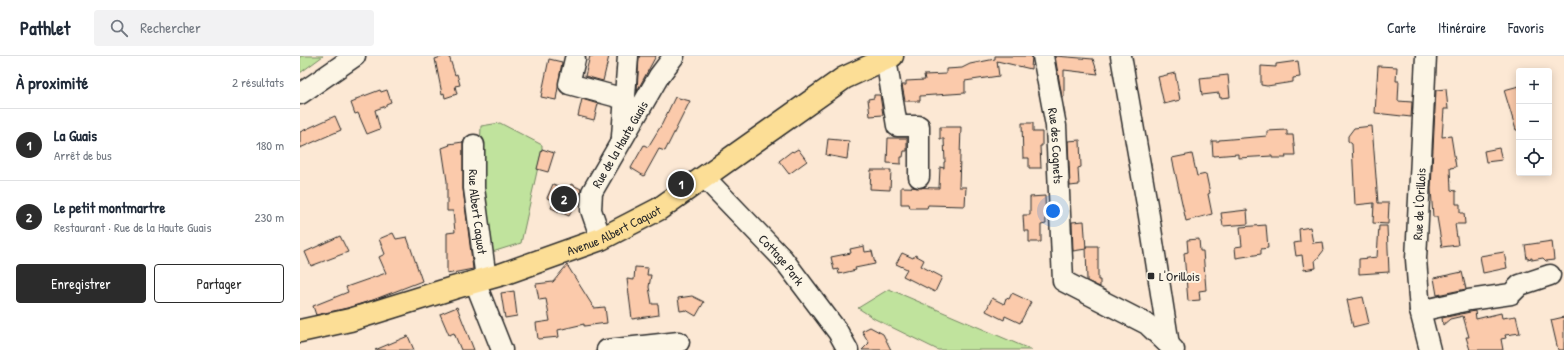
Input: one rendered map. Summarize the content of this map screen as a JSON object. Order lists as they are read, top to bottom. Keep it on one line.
{"streets":{"main road":["Avenue Albert Caquot"],"street":["Rue de la Haute Guais","Rue des Cognets","Rue de l'Orillois","Rue Albert Caquot","Cottage Park"]},"crossings":[["Rue de la Haute Guais","Avenue Albert Caquot"],["Rue Albert Caquot","Avenue Albert Caquot"],["Avenue Albert Caquot","Cottage Park"]],"places":{"transit":["L'Orillois"]},"page":{"header":"Pathlet","search":"Rechercher","nav":["Carte","Itinéraire","Favoris"],"heading":["À proximité","2 résultats"],"map_buttons":["+","−"],"list":[{"mark":"1","name":"La Guais","note":"Arrêt de bus","value":"180 m"},{"mark":"2","name":"Le petit montmartre","note":"Restaurant · Rue de la Haute Guais","value":"230 m"}],"pins":["1","2"],"buttons":["Enregistrer","Partager"]}}
